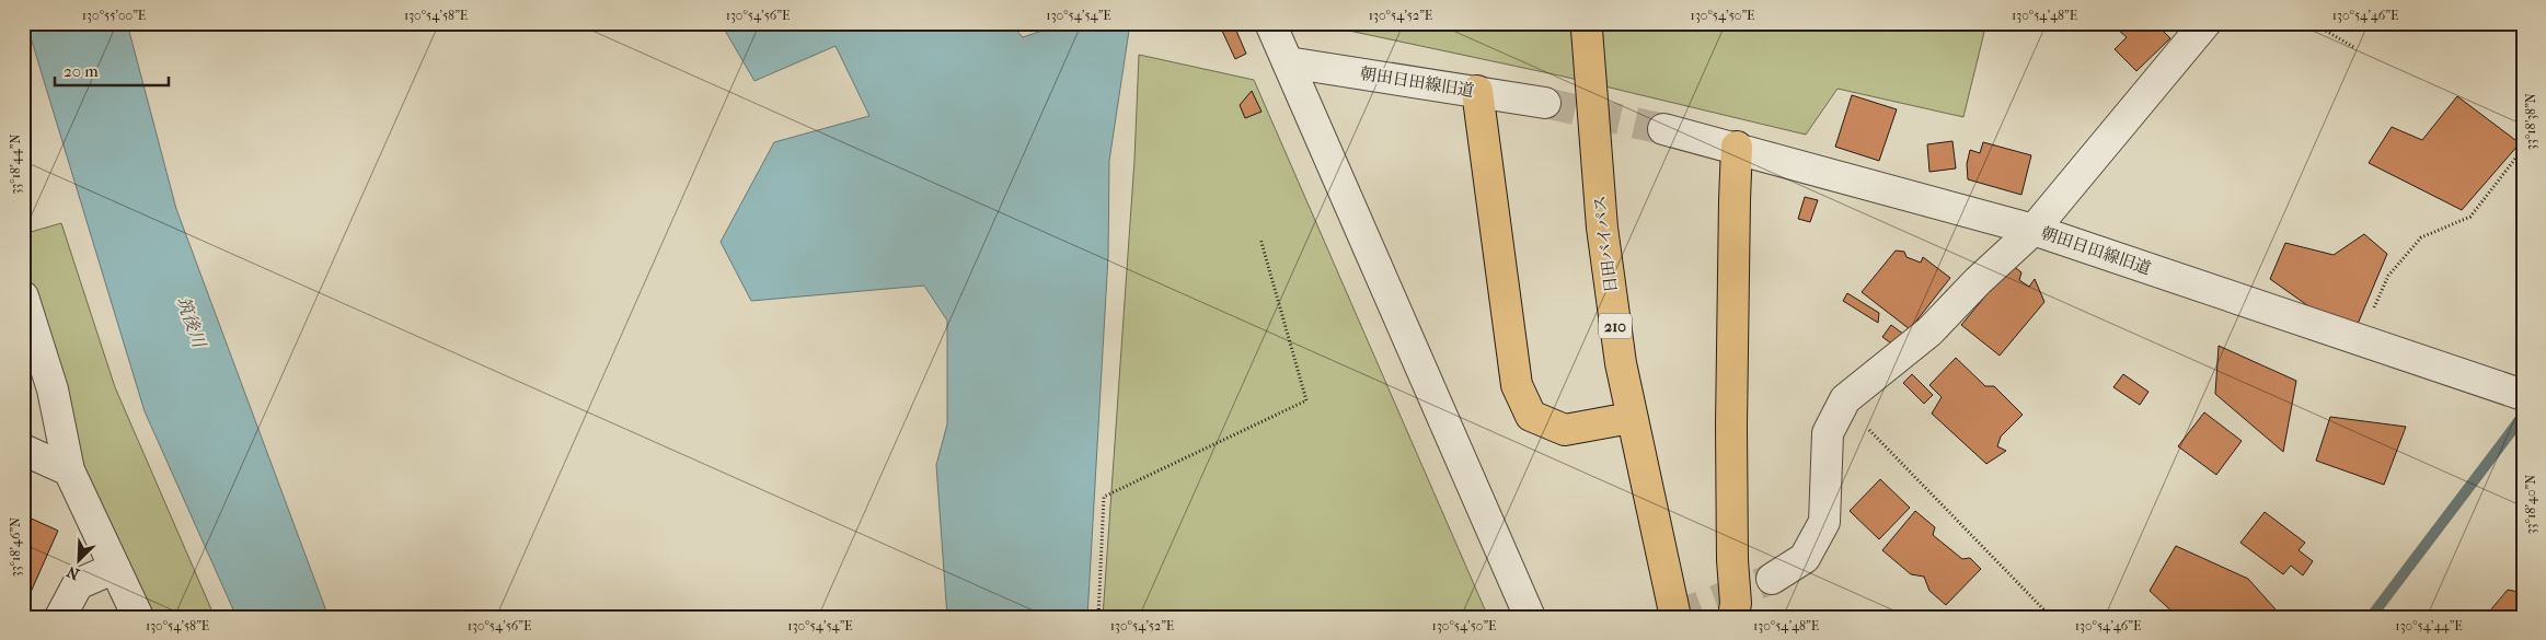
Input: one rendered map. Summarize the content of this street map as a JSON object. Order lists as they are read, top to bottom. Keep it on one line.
{"streets":{"highway":["日田バイパス","210"],"street":["朝田日田線旧道"]},"water":["筑後川"],"scale_bar":"20 m","north":"bottom left","coordinates":["130°55'00\"E","130°54'58\"E","130°54'56\"E","130°54'54\"E","130°54'52\"E","130°54'50\"E","130°54'48\"E","130°54'46\"E","33°18'38\"N","33°18'44\"N","33°18'40\"N","33°18'46\"N","130°54'44\"E"]}
